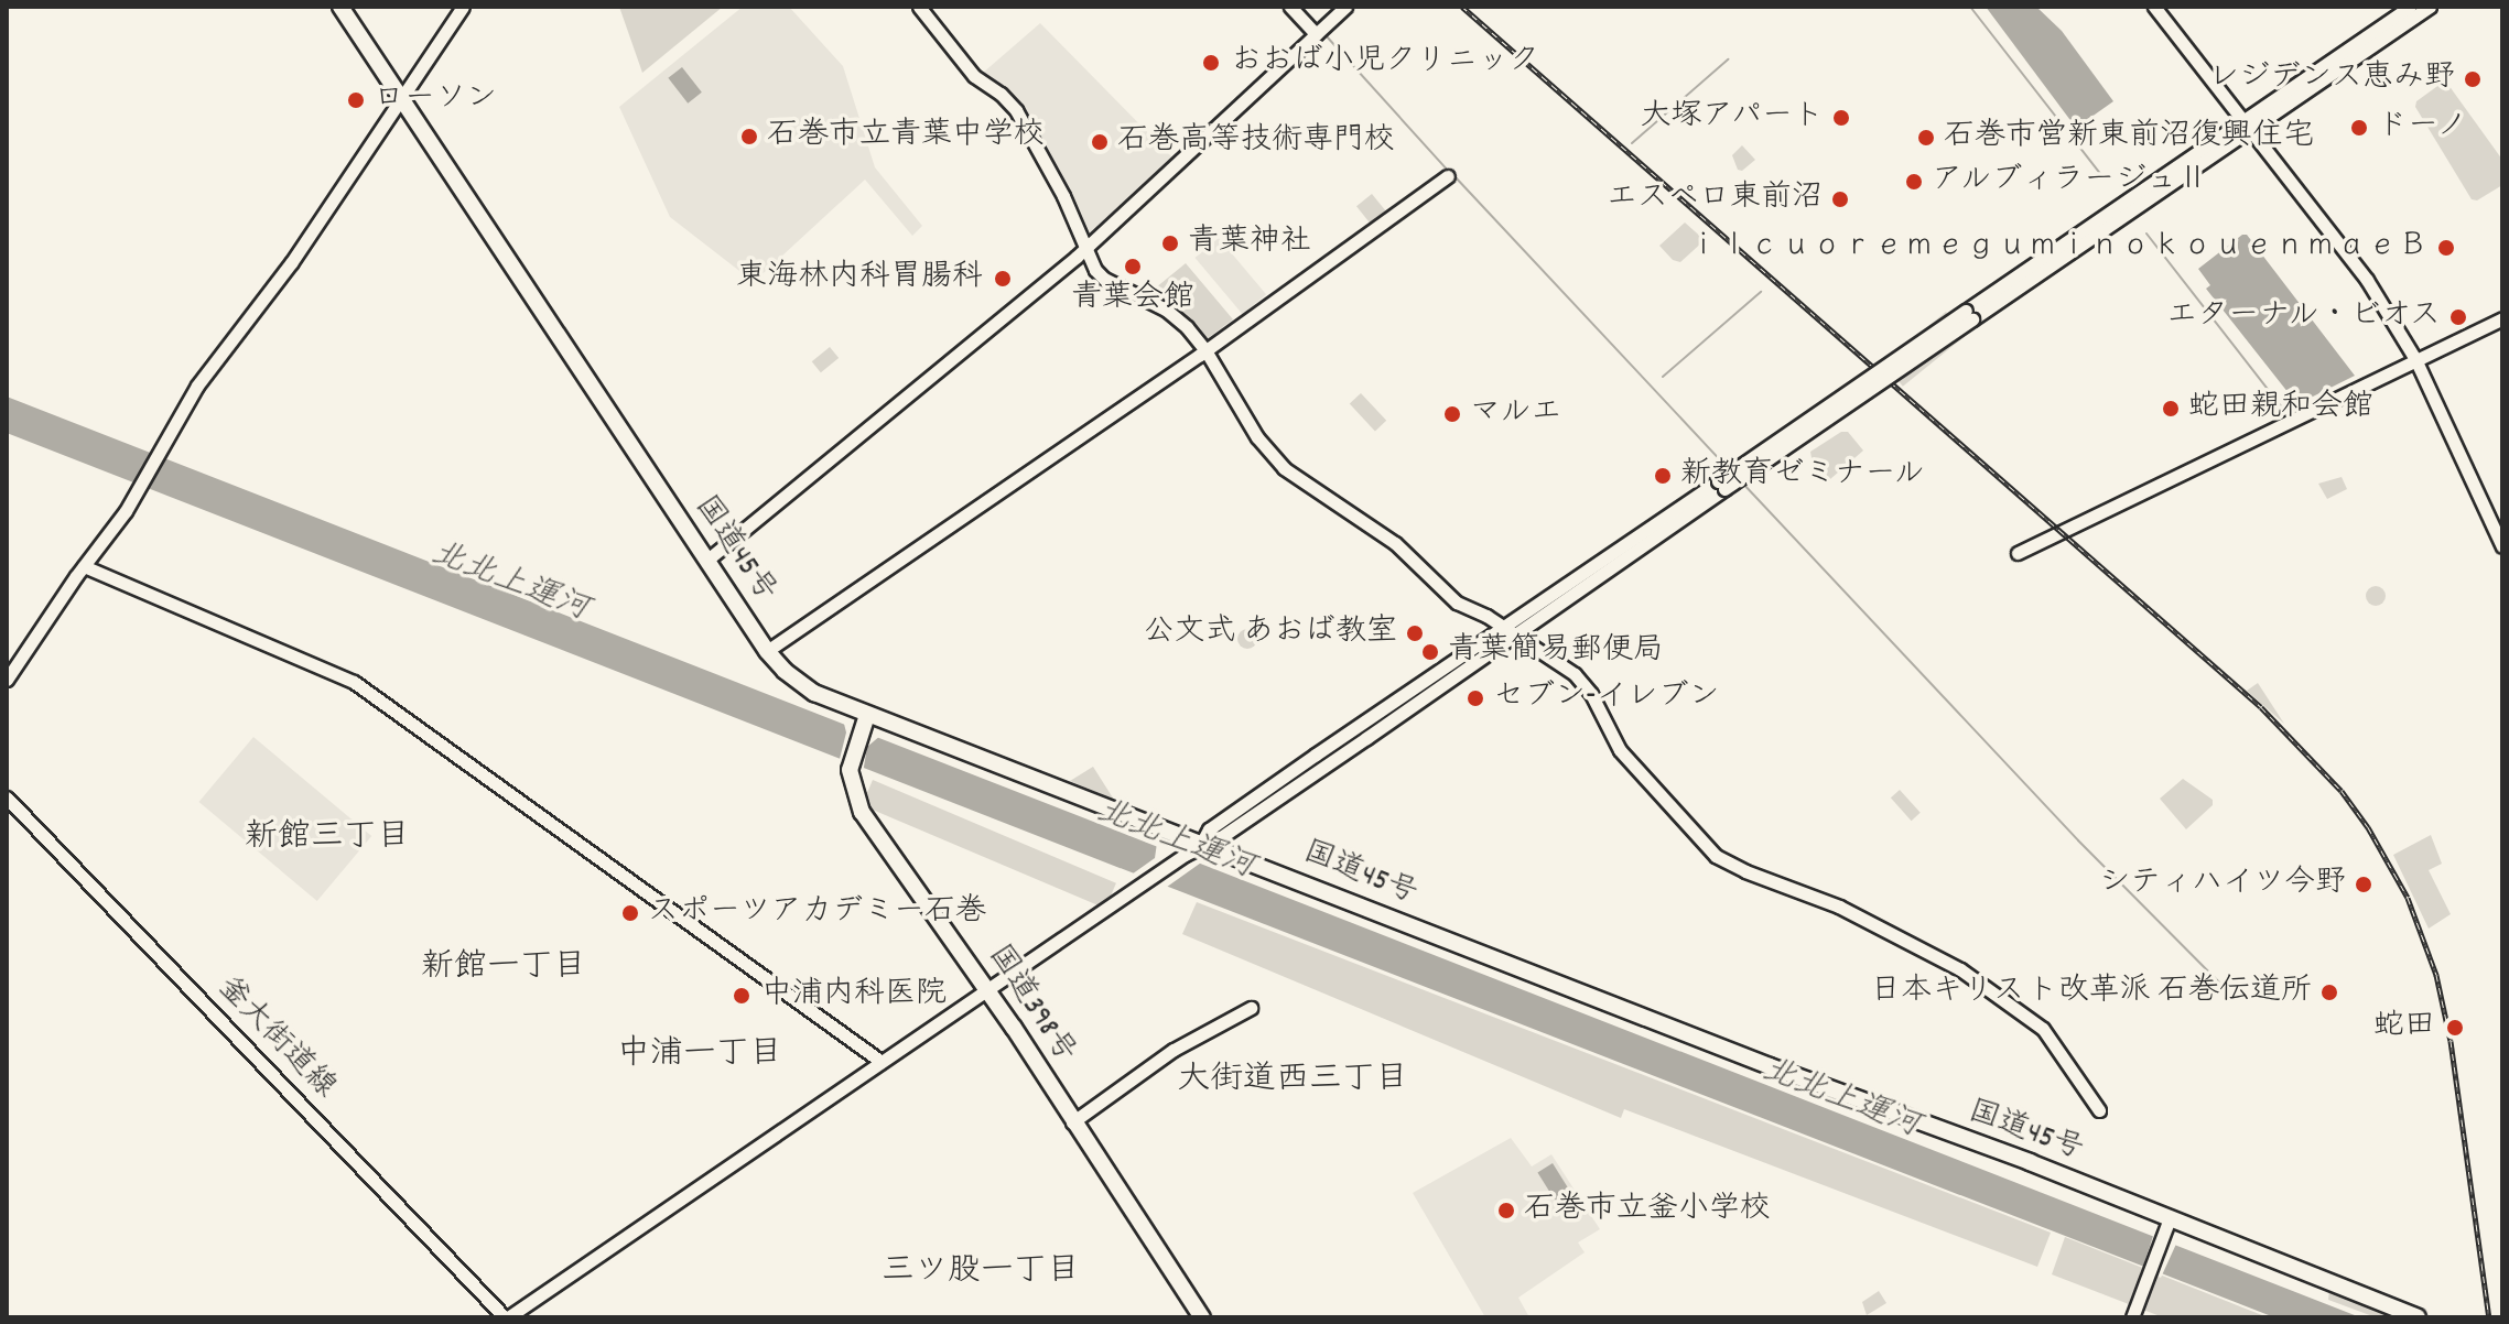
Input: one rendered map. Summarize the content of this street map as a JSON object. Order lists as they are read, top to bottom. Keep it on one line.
{"streets":{"highway":["国道45号","国道398号"],"street":["釜大街道線"]},"crossings":[["国道45号","国道398号"]],"districts":["新館三丁目","新館一丁目","中浦一丁目","大街道西三丁目","三ツ股一丁目"],"water":["北北上運河"],"places":["おおば小児クリニック","レジデンス恵み野","ローソン","大塚アパート","ドーノ","石巻市立青葉中学校","石巻市営新東前沼復興住宅","石巻高等技術専門校","アルブィラージュⅡ","エスペロ東前沼","青葉神社","ｉｌｃｕｏｒｅｍｅｇｕｍｉｎｏｋｏｕｅｎｍａｅＢ","青葉会館","東海林内科胃腸科","エターナル・ビオス","蛇田親和会館","マルエ","新教育ゼミナール","公文式 あおば教室","青葉簡易郵便局","セブン-イレブン","シティハイツ今野","スポーツアカデミー石巻","日本キリスト改革派 石巻伝道所","中浦内科医院","蛇田","石巻市立釜小学校"]}
